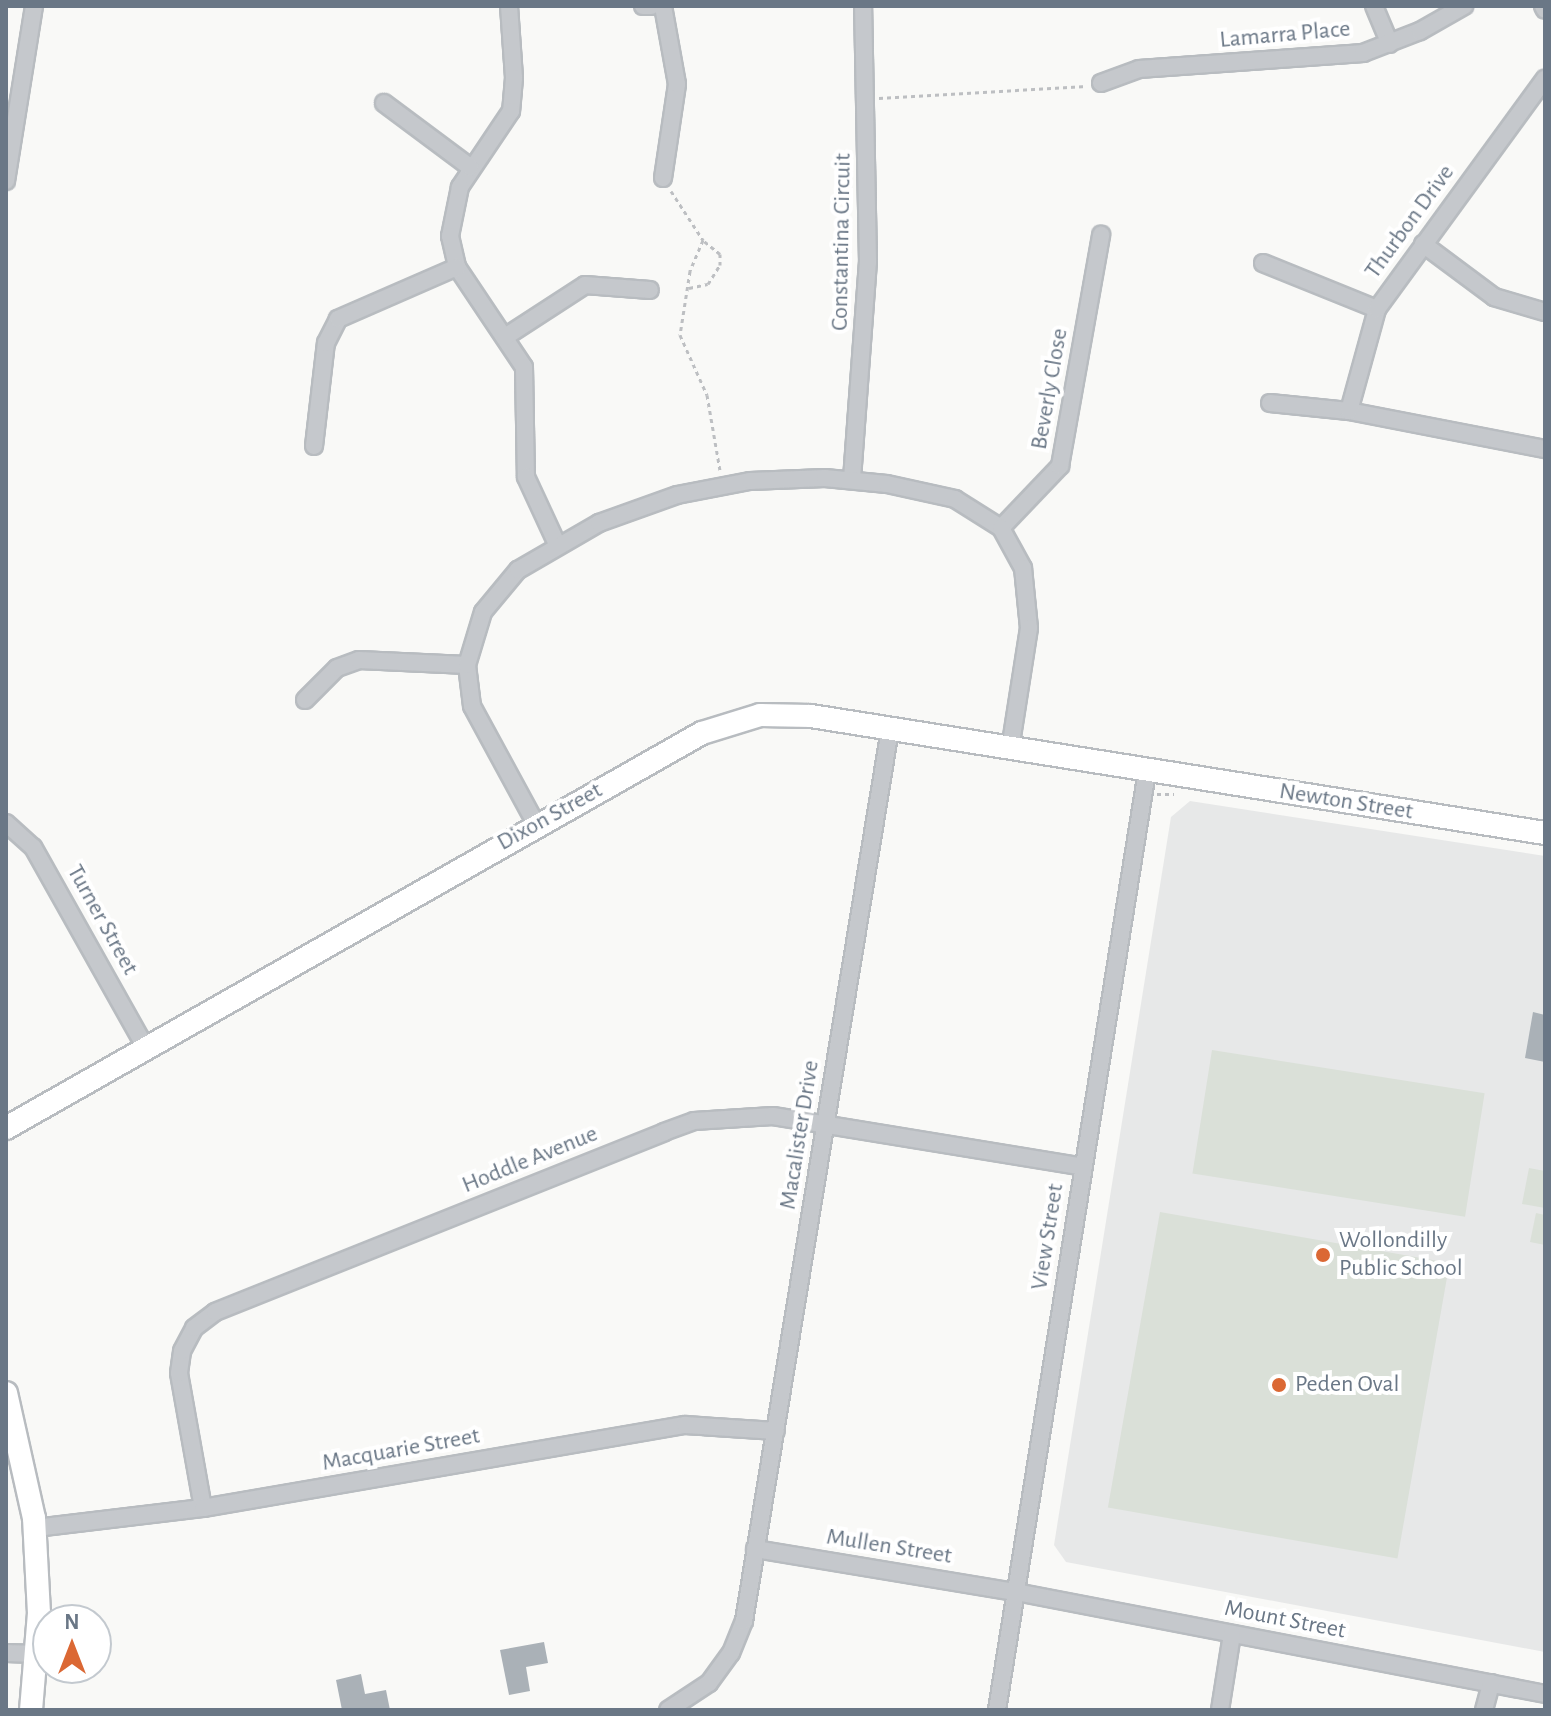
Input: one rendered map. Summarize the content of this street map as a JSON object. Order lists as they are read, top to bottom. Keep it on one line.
{"streets":{"street":["Lamarra Place","Thurbon Drive","Constantina Circuit","Beverly Close","Newton Street","Dixon Street","Turner Street","Macalister Drive","Hoddle Avenue","View Street","Macquarie Street","Mullen Street","Mount Street"]},"crossings":[["Newton Street","Dixon Street"],["Newton Street","View Street"],["Dixon Street","Turner Street"],["Dixon Street","Macalister Drive"],["Dixon Street","View Street"],["Macalister Drive","Hoddle Avenue"],["Macalister Drive","Macquarie Street"],["Macalister Drive","Mullen Street"],["Hoddle Avenue","View Street"],["Hoddle Avenue","Macquarie Street"],["View Street","Mullen Street"],["View Street","Mount Street"],["Mullen Street","Mount Street"]],"places":["Wollondilly Public School","Peden Oval"],"north":"top"}
